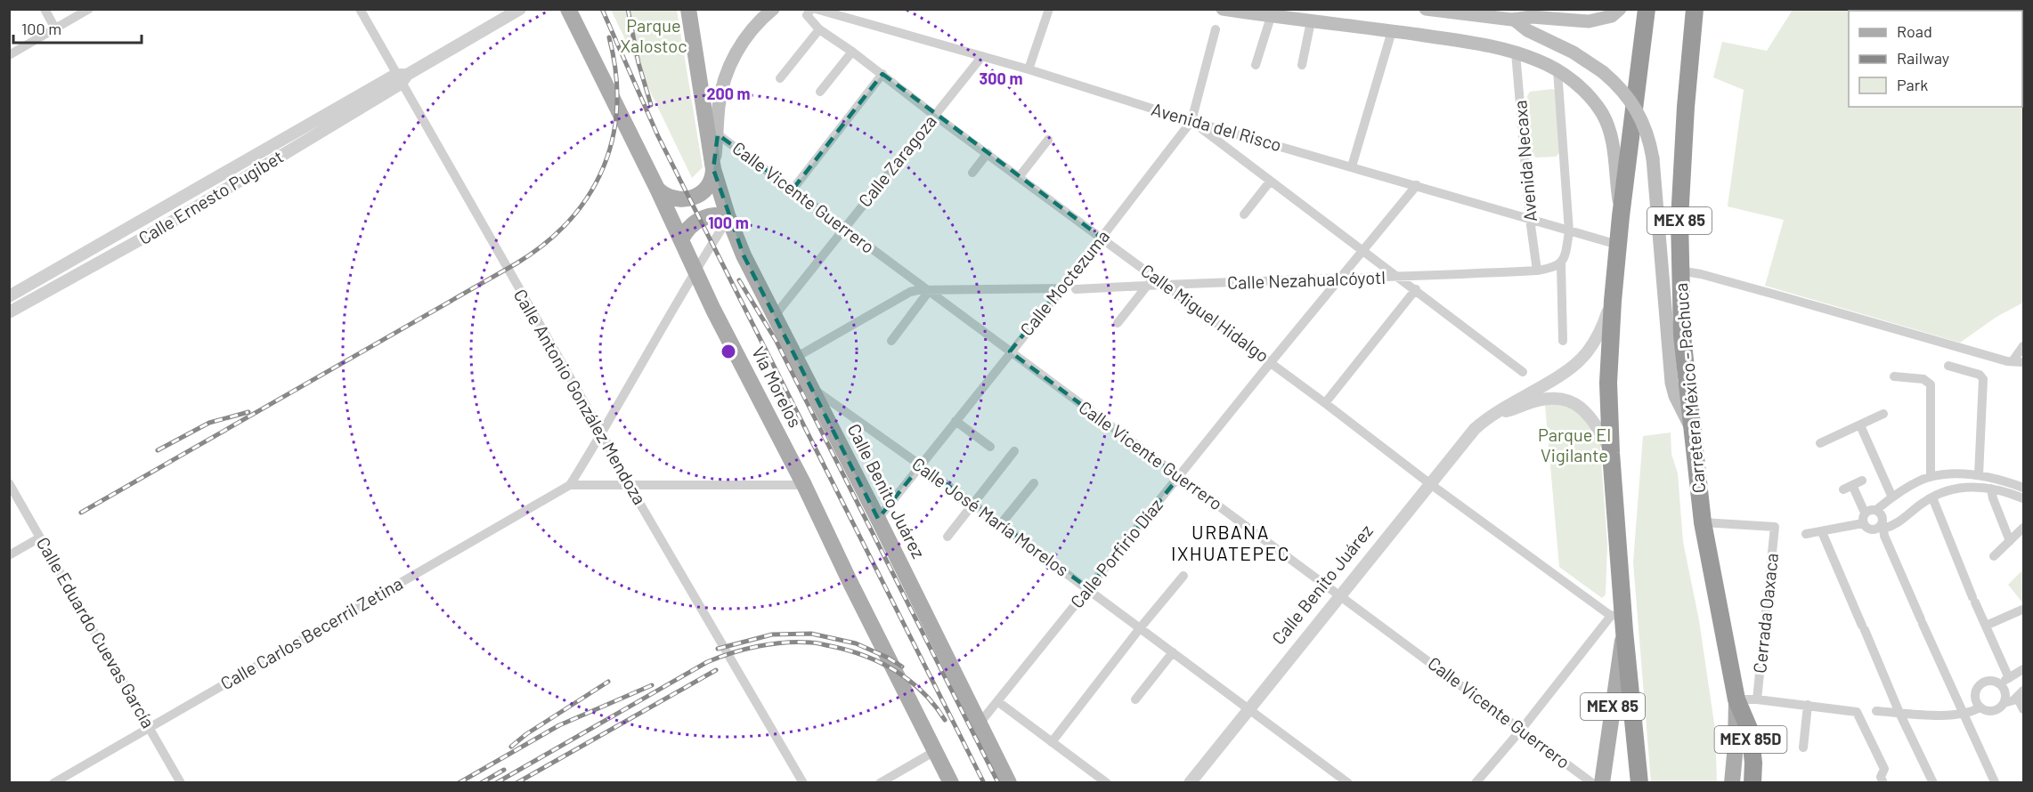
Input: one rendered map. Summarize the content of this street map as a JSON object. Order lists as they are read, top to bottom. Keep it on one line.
{"streets":{"highway":["MEX 85","Carretera México - Pachuca","MEX 85D"],"main road":["Vía Morelos","Calle Benito Juárez"],"street":["Avenida del Risco","Calle Zaragoza","Avenida Necaxa","Calle Ernesto Pugibet","Calle Vicente Guerrero","Calle Nezahualcóyotl","Calle Moctezuma","Calle Miguel Hidalgo","Calle Antonio González Mendoza","Calle José María Morelos","Calle Porfirio Díaz","Cerrada Oaxaca","Calle Eduardo Cuevas García","Calle Carlos Becerril Zetina"]},"crossings":[["Avenida del Risco","Calle Zaragoza"],["Avenida del Risco","Avenida Necaxa"],["Avenida del Risco","MEX 85"],["Avenida del Risco","Calle Moctezuma"],["Avenida del Risco","Calle Porfirio Díaz"],["Calle Zaragoza","Calle Vicente Guerrero"],["Calle Zaragoza","Calle Miguel Hidalgo"],["Calle Zaragoza","Calle Benito Juárez"],["Avenida Necaxa","Calle Nezahualcóyotl"],["Calle Ernesto Pugibet","Calle Antonio González Mendoza"],["Calle Vicente Guerrero","Calle Moctezuma"],["Calle Vicente Guerrero","Calle Benito Juárez"],["Calle Vicente Guerrero","Calle Porfirio Díaz"],["MEX 85","Calle Miguel Hidalgo"],["MEX 85","Carretera México - Pachuca"],["MEX 85","Calle Benito Juárez"],["MEX 85","MEX 85D"],["Calle Nezahualcóyotl","Calle Miguel Hidalgo"],["Calle Nezahualcóyotl","Calle Porfirio Díaz"],["Calle Moctezuma","Calle Miguel Hidalgo"],["Calle Moctezuma","Calle Benito Juárez"],["Calle Moctezuma","Calle José María Morelos"],["Calle Miguel Hidalgo","Calle Benito Juárez"],["Calle Miguel Hidalgo","Calle Porfirio Díaz"],["Vía Morelos","Calle Carlos Becerril Zetina"],["Carretera México - Pachuca","Cerrada Oaxaca"],["Carretera México - Pachuca","MEX 85D"],["Calle Antonio González Mendoza","Calle Carlos Becerril Zetina"],["Calle Benito Juárez","Calle José María Morelos"],["Calle Benito Juárez","Calle Porfirio Díaz"],["Calle Benito Juárez","Calle Carlos Becerril Zetina"],["Calle José María Morelos","Calle Porfirio Díaz"],["Calle Eduardo Cuevas García","Calle Carlos Becerril Zetina"]],"districts":["URBANA IXHUATEPEC"],"parks":["Parque Xalostoc","Parque El Vigilante"],"legend":["Road","Railway","Park"],"scale_bar":"100 m","rings":["300 m","200 m","100 m"]}
